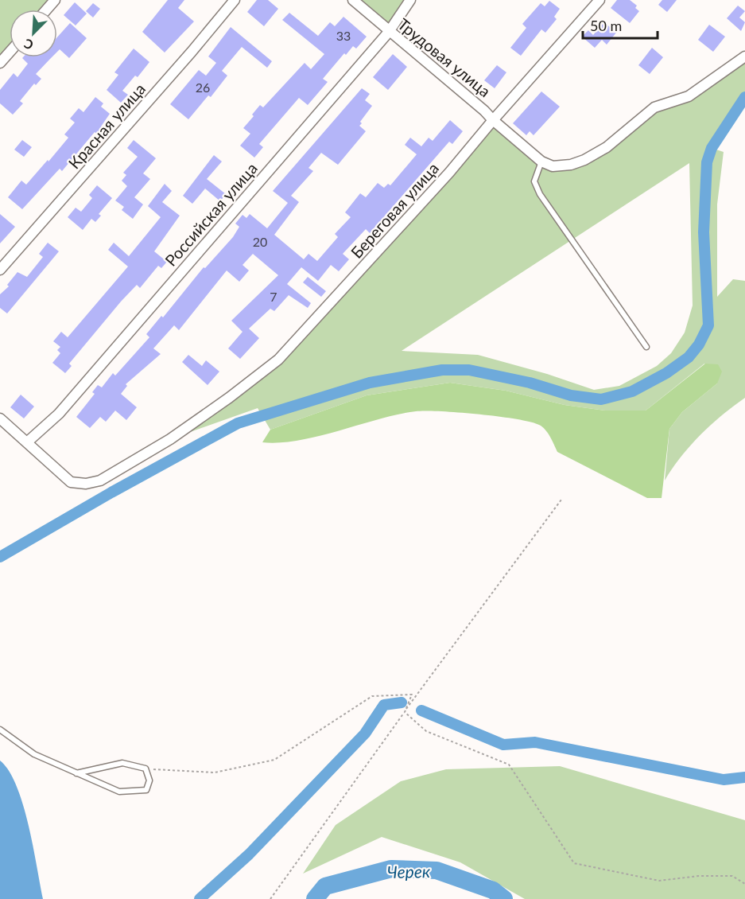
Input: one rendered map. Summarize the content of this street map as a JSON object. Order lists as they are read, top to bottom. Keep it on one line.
{"streets":{"street":["Трудовая улица","Красная улица","Береговая улица","Российская улица"]},"crossings":[["Трудовая улица","Береговая улица"],["Трудовая улица","Российская улица"],["Береговая улица","Российская улица"]],"water":["Черек"],"house_numbers":["33","26","20","7"],"scale_bar":"50 m","north":"bottom left"}
